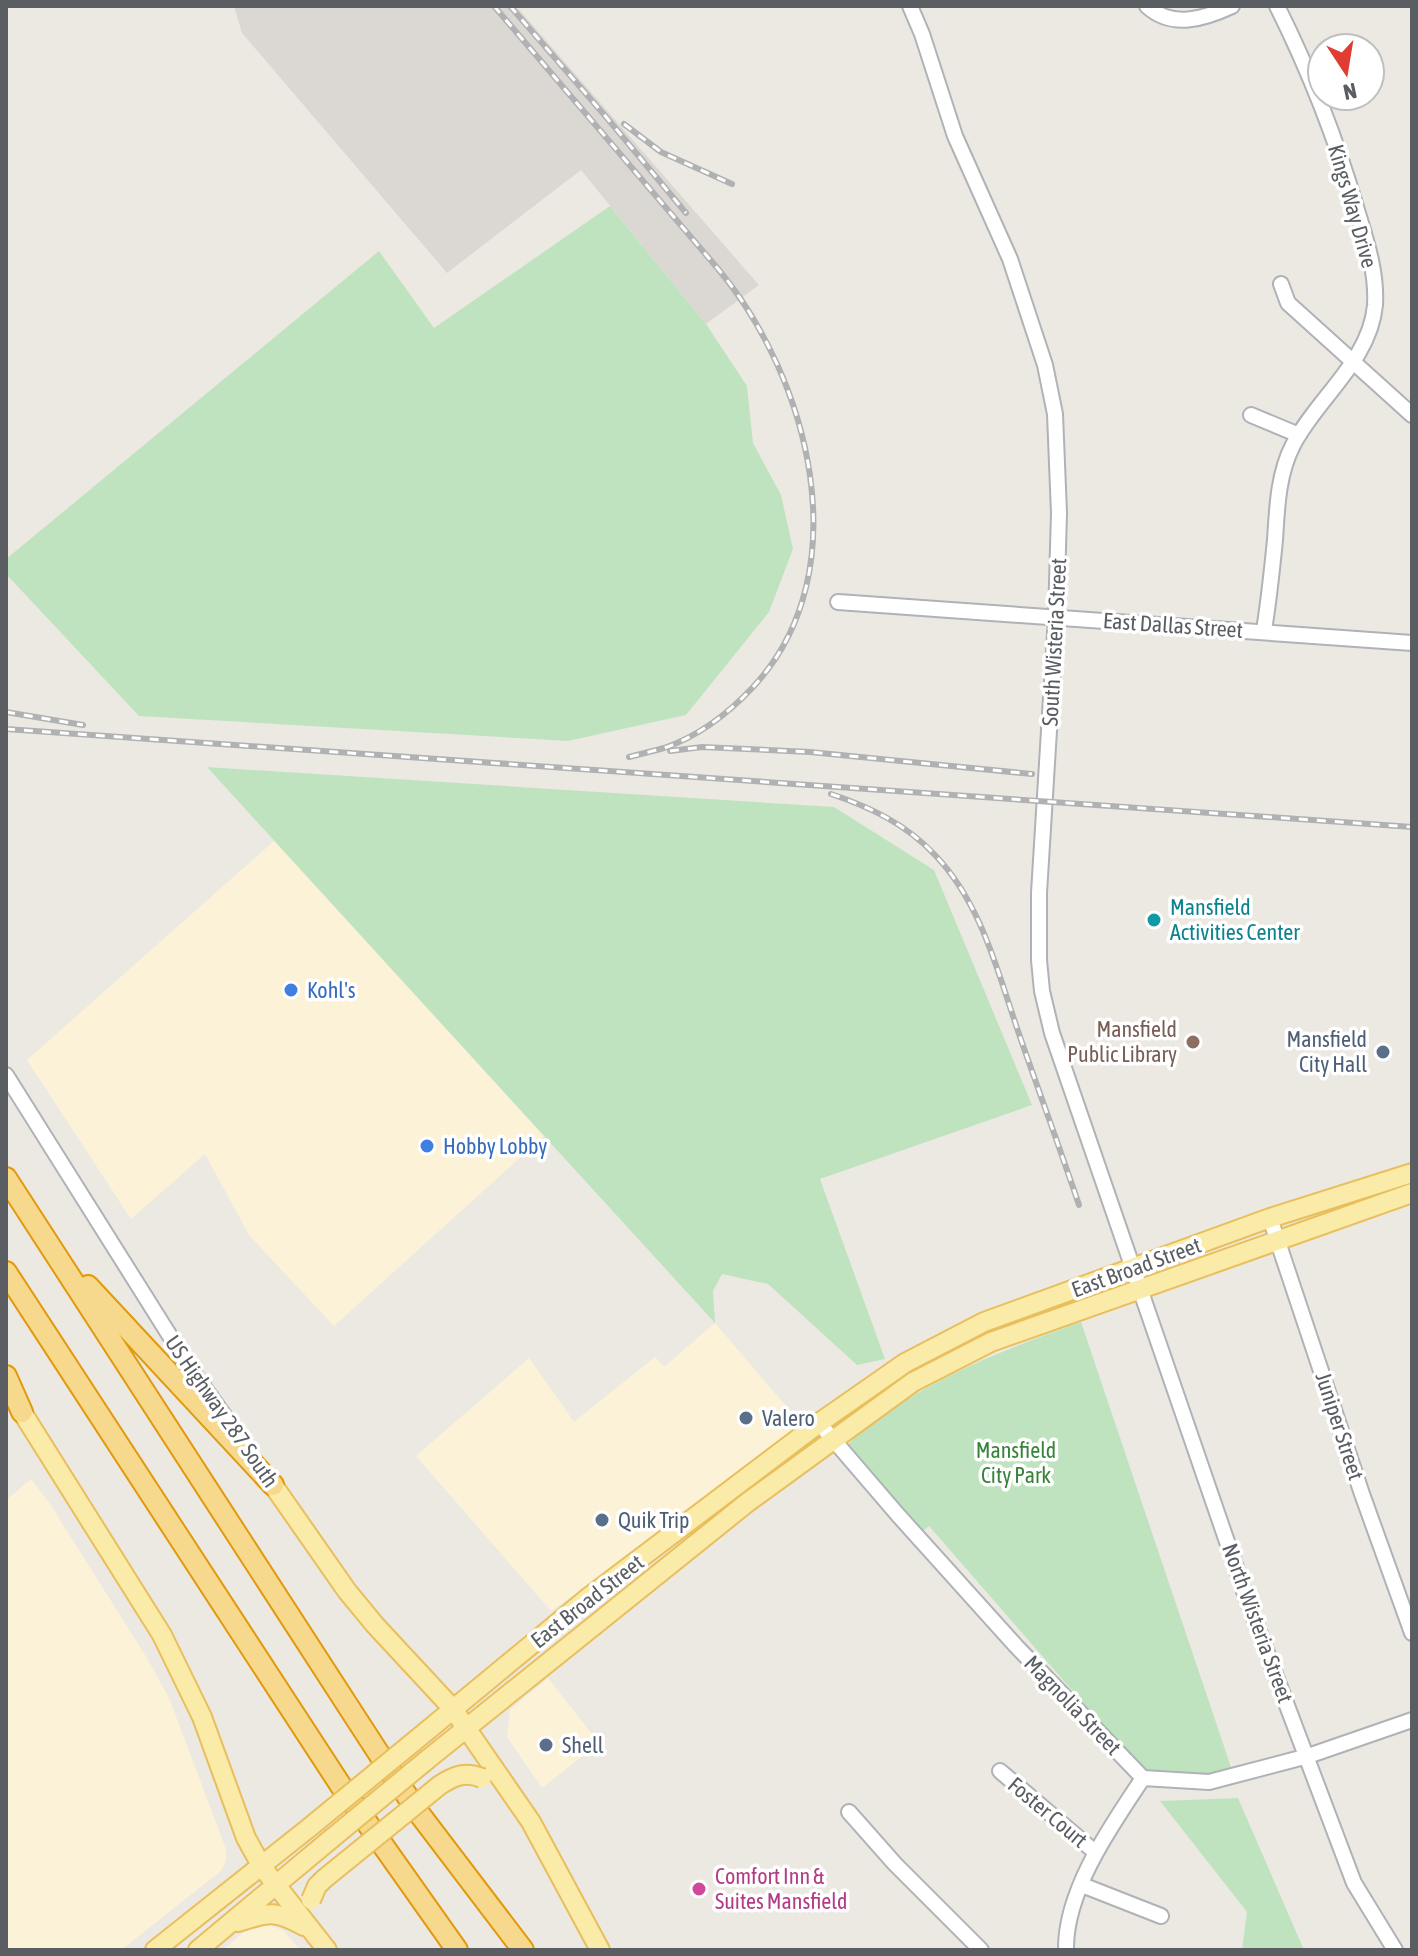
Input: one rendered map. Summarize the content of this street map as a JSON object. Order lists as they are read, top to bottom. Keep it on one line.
{"streets":{"main road":["East Broad Street","US Highway 287 South"],"street":["Kings Way Drive","East Dallas Street","South Wisteria Street","Juniper Street","North Wisteria Street","Magnolia Street","Foster Court"]},"crossings":[["Kings Way Drive","East Dallas Street"],["East Dallas Street","South Wisteria Street"],["South Wisteria Street","East Broad Street"],["South Wisteria Street","North Wisteria Street"],["East Broad Street","US Highway 287 South"],["East Broad Street","Juniper Street"],["East Broad Street","North Wisteria Street"],["East Broad Street","Magnolia Street"]],"parks":["Mansfield City Park"],"places":["Mansfield Activities Center","Kohl's","Mansfield Public Library","Mansfield City Hall","Hobby Lobby","Valero","Quik Trip","Shell","Comfort Inn & Suites Mansfield"],"north":"bottom"}
